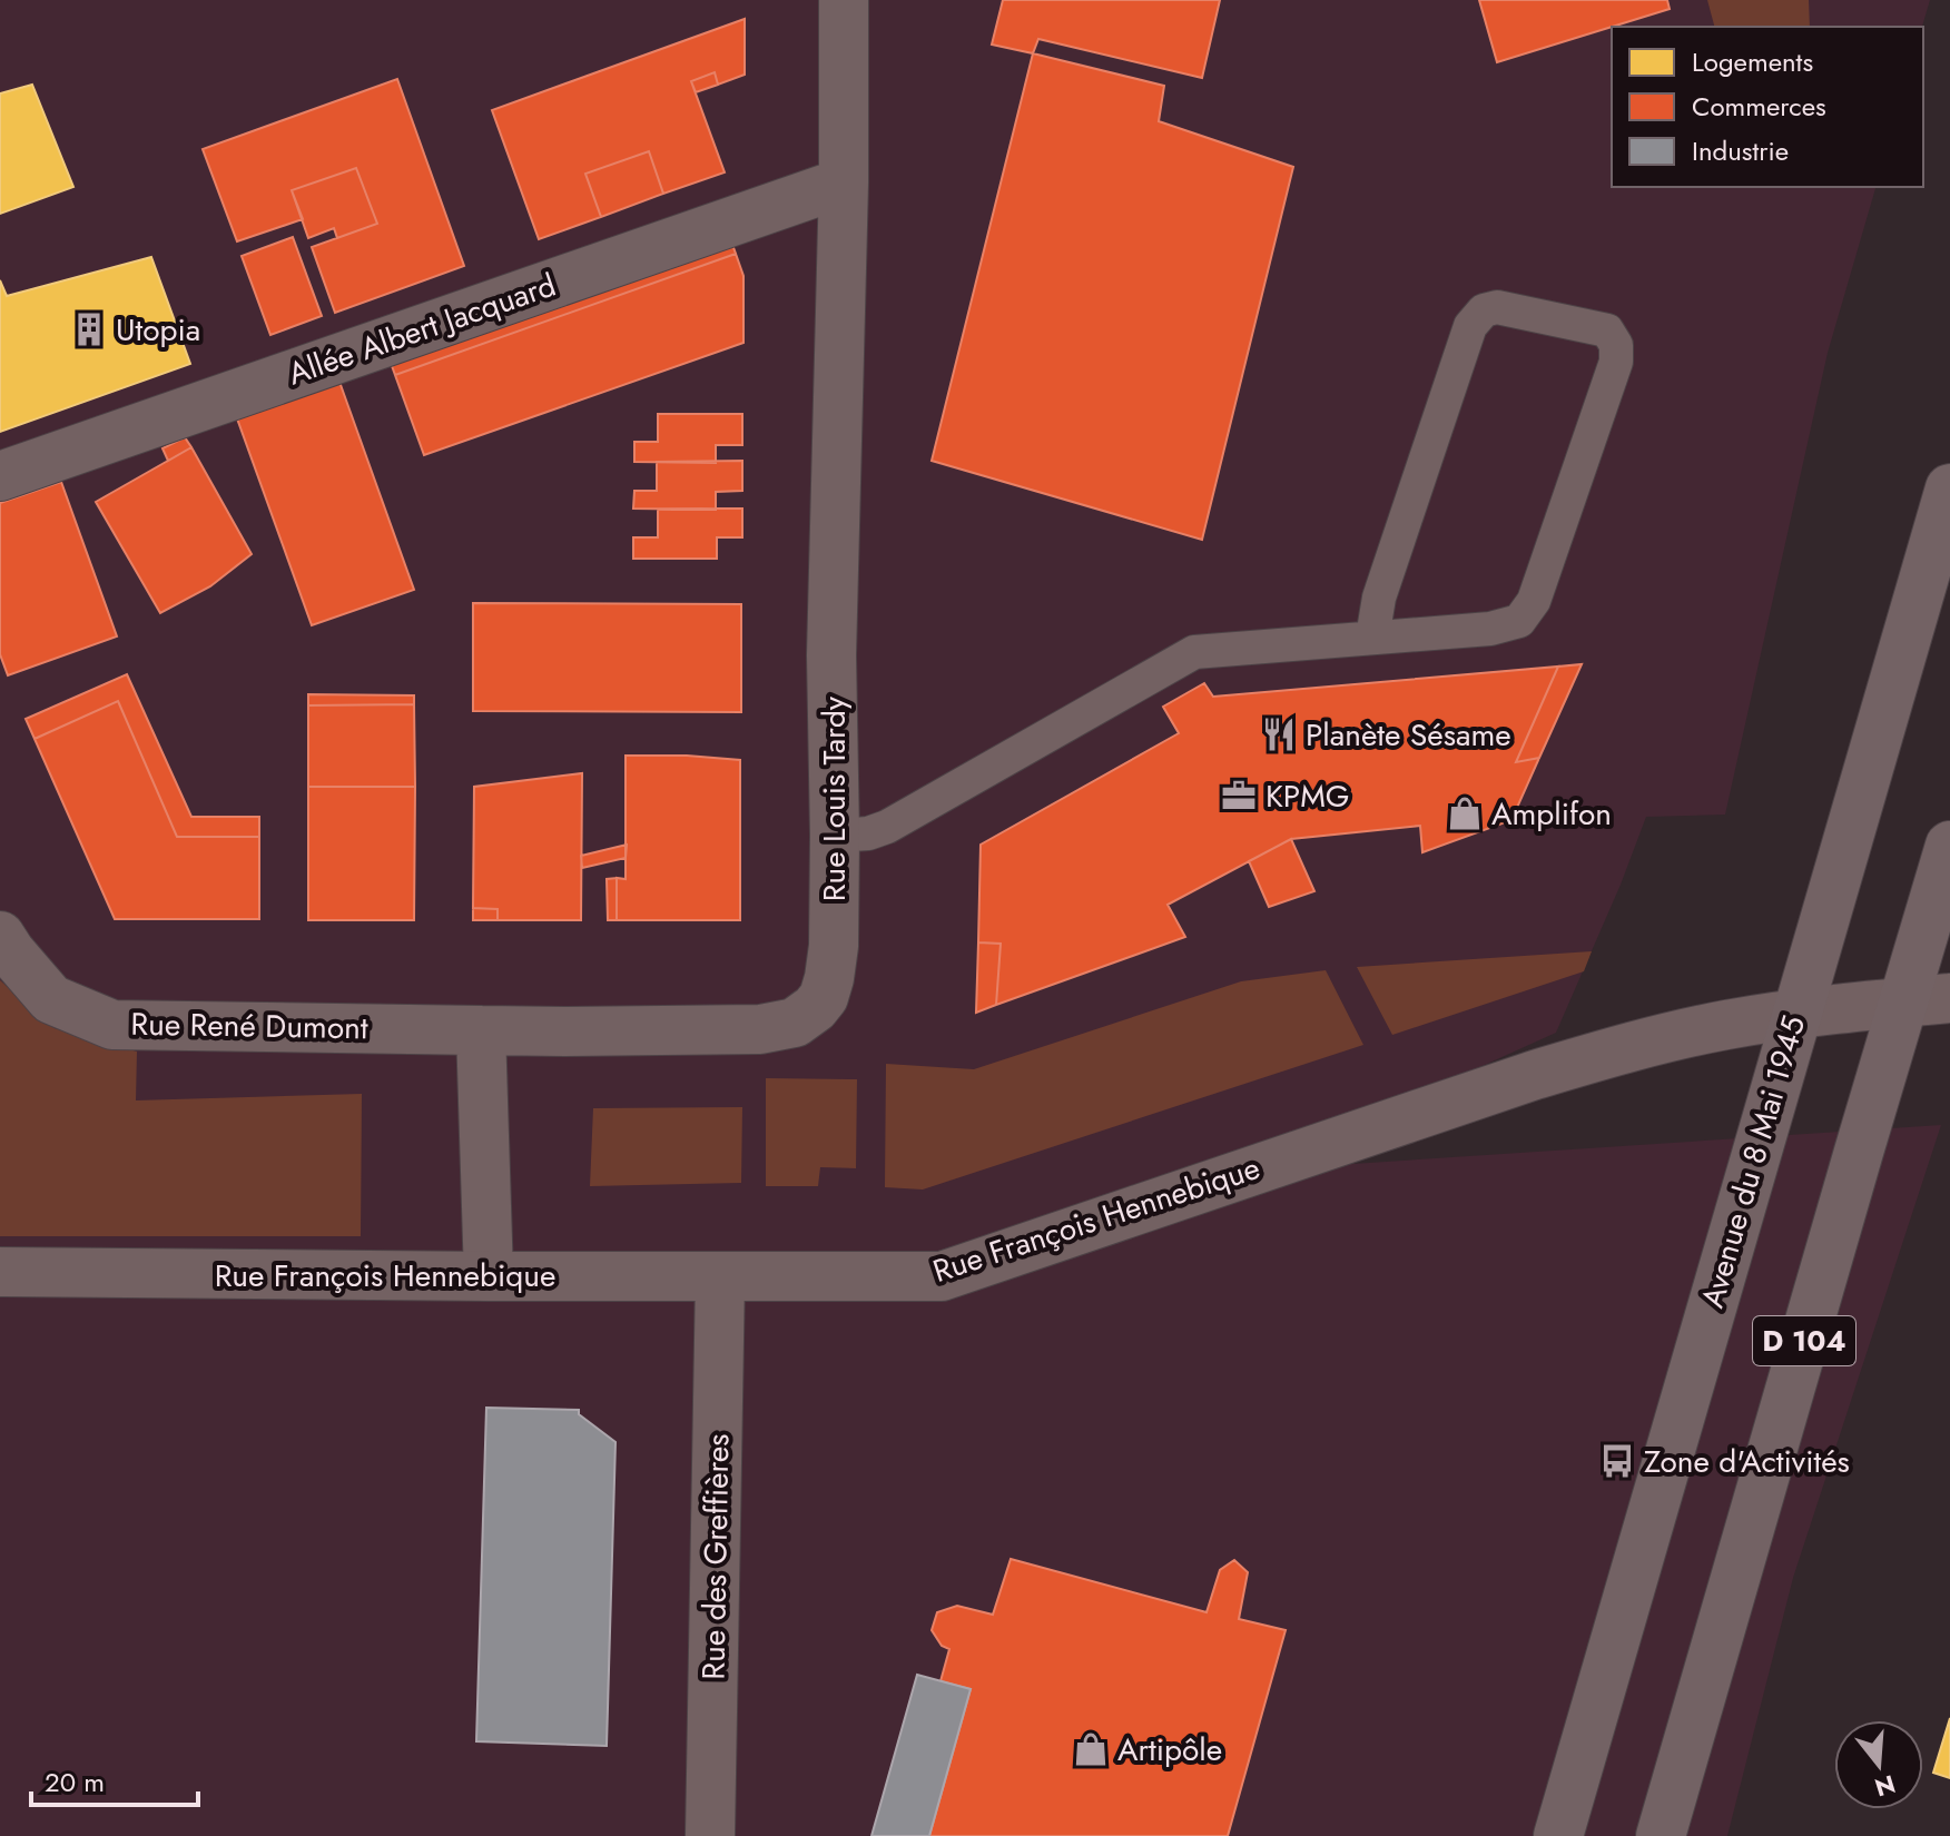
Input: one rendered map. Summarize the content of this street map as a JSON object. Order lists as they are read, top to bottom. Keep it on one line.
{"streets":{"main road":["Avenue du 8 Mai 1945","D 104"],"street":["Allée Albert Jacquard","Rue Louis Tardy","Rue René Dumont","Rue François Hennebique","Rue des Greffières"]},"crossings":[["Allée Albert Jacquard","Rue Louis Tardy"],["Rue Louis Tardy","Rue René Dumont"],["Avenue du 8 Mai 1945","Rue François Hennebique"],["Rue François Hennebique","D 104"],["Rue François Hennebique","Rue des Greffières"]],"places":{"building":["Utopia"],"restaurant":["Planète Sésame"],"office":["KPMG"],"shop":["Amplifon","Artipôle"],"bus stop":["Zone d'Activités"]},"legend":["Logements","Commerces","Industrie"],"scale_bar":"20 m","north":"bottom"}
